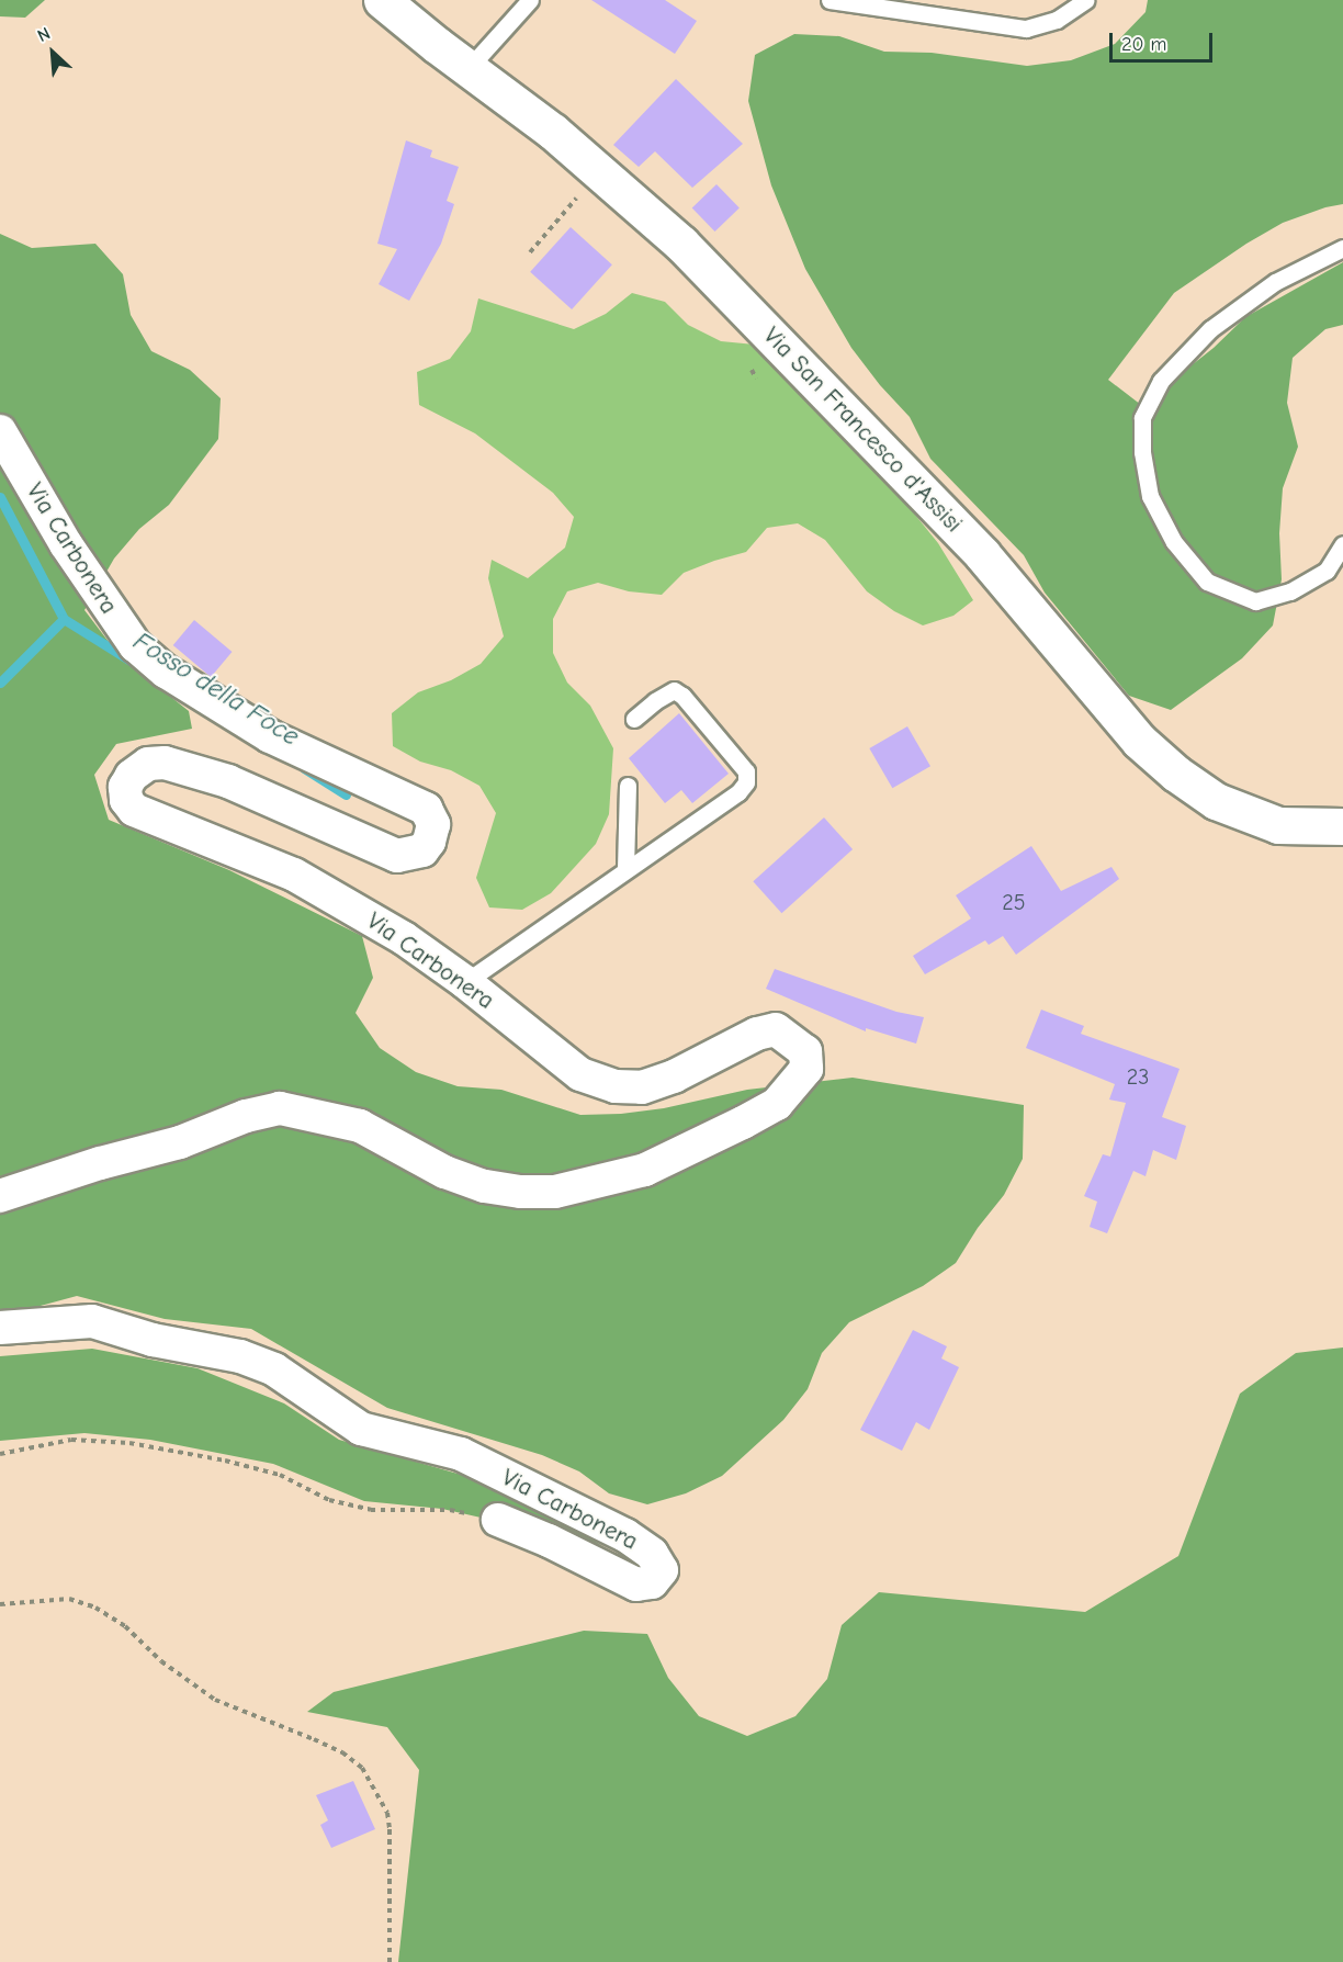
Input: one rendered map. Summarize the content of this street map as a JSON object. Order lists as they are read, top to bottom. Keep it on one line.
{"streets":{"main road":["Via San Francesco d'Assisi"],"street":["Via Carbonera"]},"water":["Fosso della Foce"],"house_numbers":["25","23"],"scale_bar":"20 m","north":"top left"}
